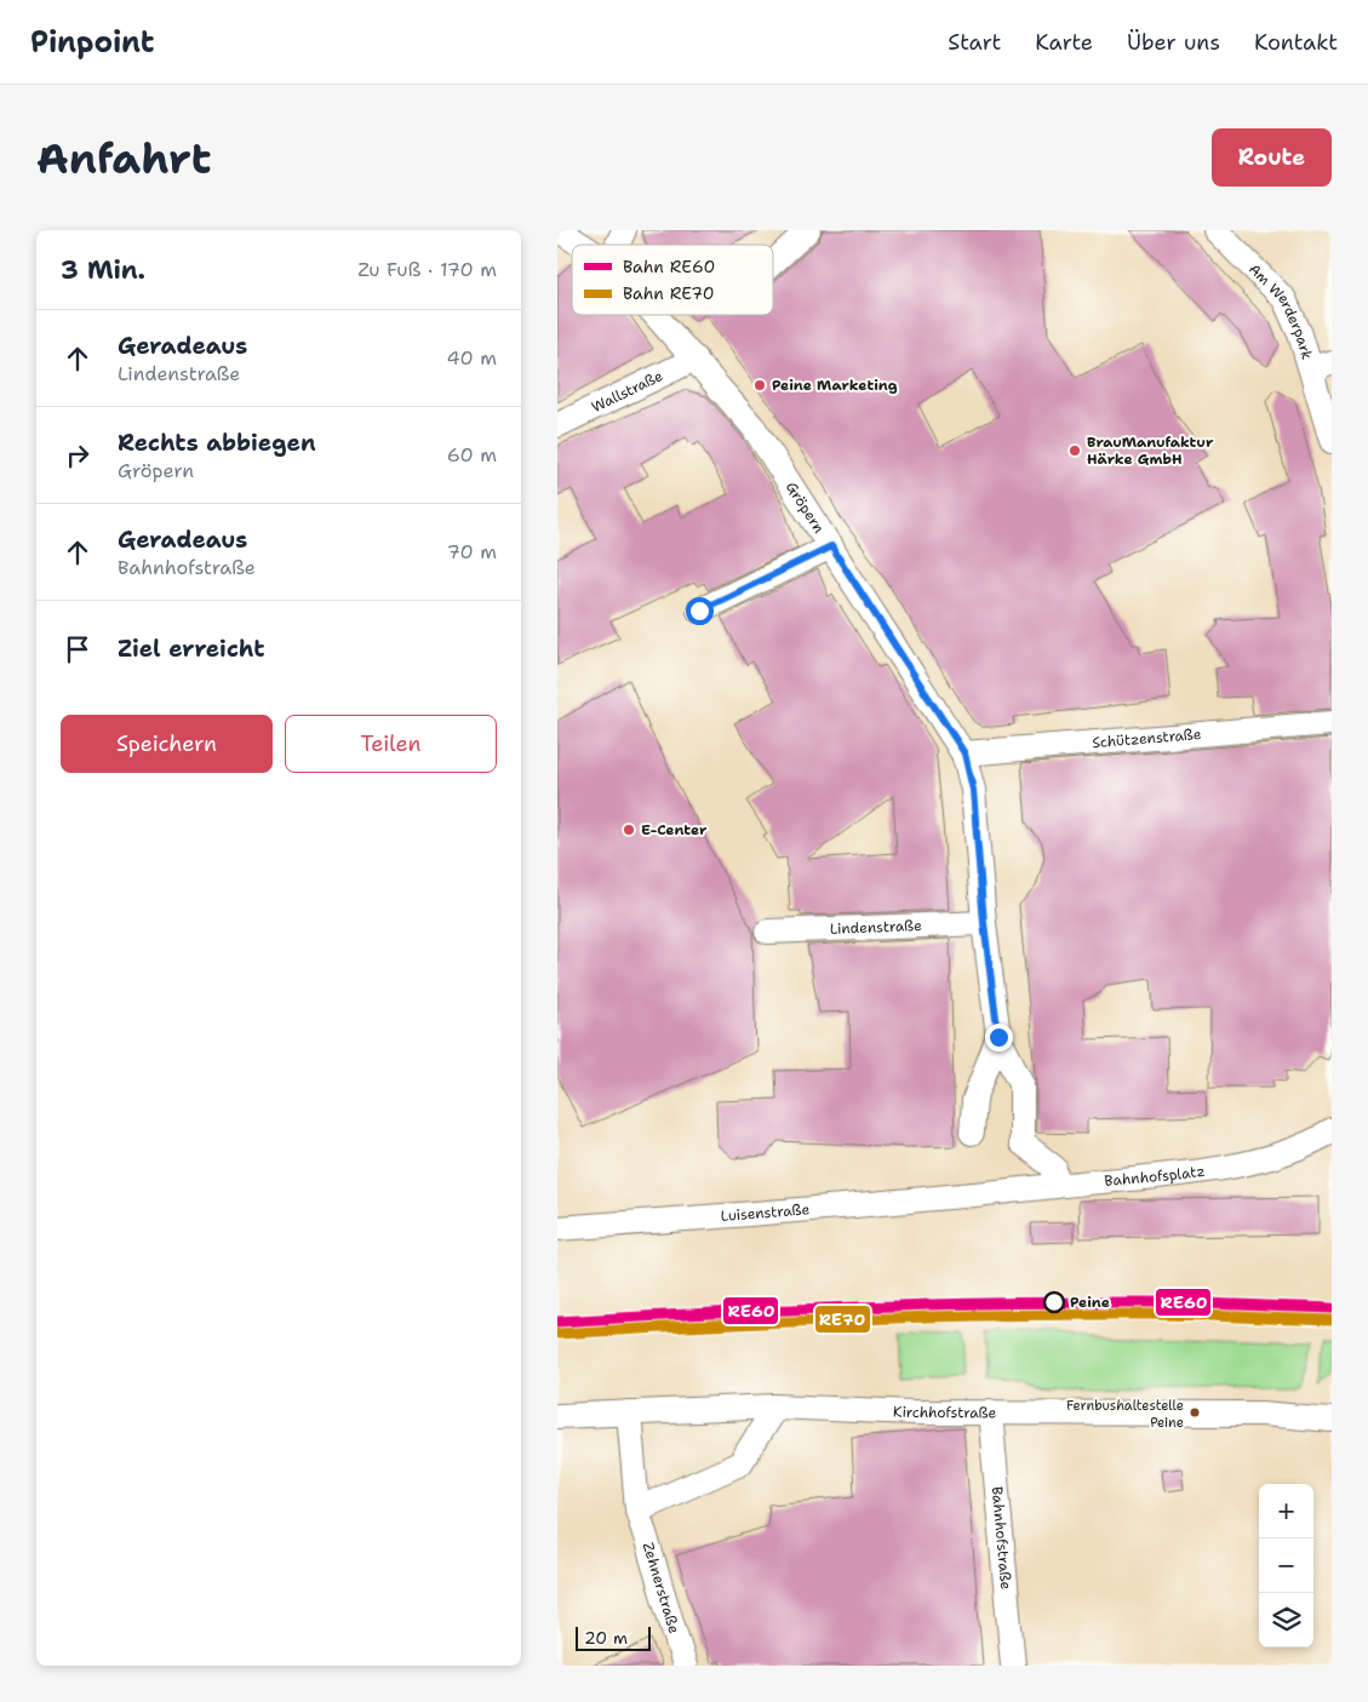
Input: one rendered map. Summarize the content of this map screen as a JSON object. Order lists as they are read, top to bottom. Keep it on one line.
{"streets":{"street":["Am Werderpark","Wallstraße","Gröpern","Schützenstraße","Lindenstraße","Bahnhofsplatz","Luisenstraße","Kirchhofstraße","Bahnhofstraße","Zehnerstraße"]},"crossings":[["Wallstraße","Gröpern"],["Gröpern","Schützenstraße"],["Bahnhofsplatz","Luisenstraße"],["Kirchhofstraße","Bahnhofstraße"],["Kirchhofstraße","Zehnerstraße"]],"places":["Peine Marketing","BrauManufaktur Härke GmbH","E-Center","Peine","Fernbushaltestelle Peine"],"lines":["rail line RE60","rail line RE70"],"legend":["Bahn RE60","Bahn RE70"],"scale_bar":"20 m","page":{"header":"Pinpoint","nav":["Start","Karte","Über uns","Kontakt"],"buttons":["Route",["Speichern","Teilen"]],"title":"Anfahrt","heading":["3 Min.","Zu Fuß · 170 m"],"list":[["Geradeaus","Lindenstraße","40 m"],["Rechts abbiegen","Gröpern","60 m"],["Geradeaus","Bahnhofstraße","70 m"],"Ziel erreicht"],"map_buttons":["+","−"],"scale":"20 m"}}
